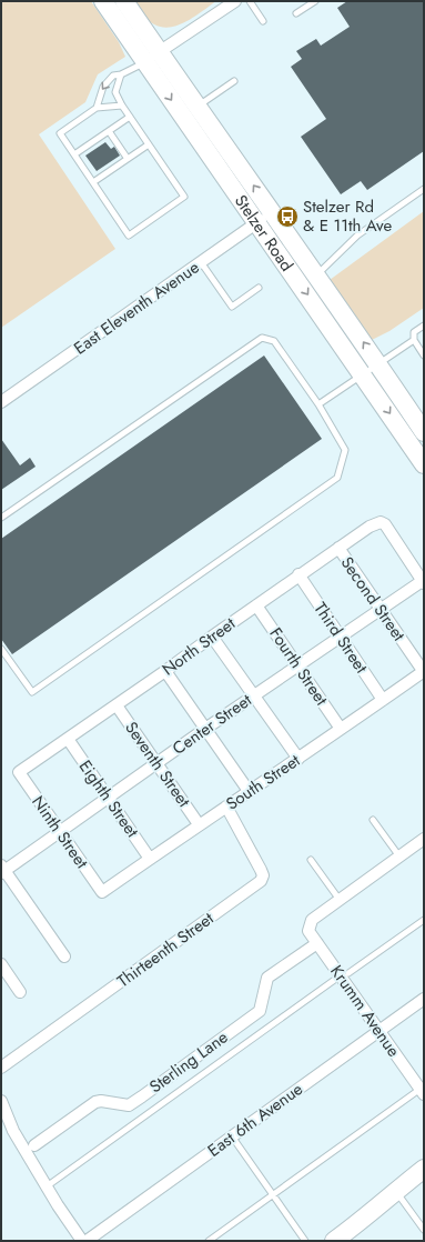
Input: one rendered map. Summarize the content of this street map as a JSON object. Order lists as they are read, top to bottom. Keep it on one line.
{"streets":{"main road":["Stelzer Road"],"street":["East Eleventh Avenue","Second Street","Third Street","North Street","Fourth Street","Center Street","Seventh Street","South Street","Eighth Street","Ninth Street","Thirteenth Street","Krumm Avenue","Sterling Lane","East 6th Avenue"]},"crossings":[["Stelzer Road","East Eleventh Avenue"],["Second Street","North Street"],["Second Street","Center Street"],["Second Street","South Street"],["Third Street","North Street"],["Third Street","Center Street"],["Third Street","South Street"],["North Street","Fourth Street"],["North Street","Center Street"],["North Street","Seventh Street"],["North Street","Eighth Street"],["North Street","Ninth Street"],["Fourth Street","Center Street"],["Fourth Street","South Street"],["Center Street","Seventh Street"],["Center Street","Eighth Street"],["Center Street","Ninth Street"],["Seventh Street","South Street"],["South Street","Eighth Street"],["South Street","Ninth Street"],["South Street","Thirteenth Street"],["Krumm Avenue","Sterling Lane"],["Krumm Avenue","East 6th Avenue"]],"places":{"bus stop":["Stelzer Rd & E 11th Ave"]}}
